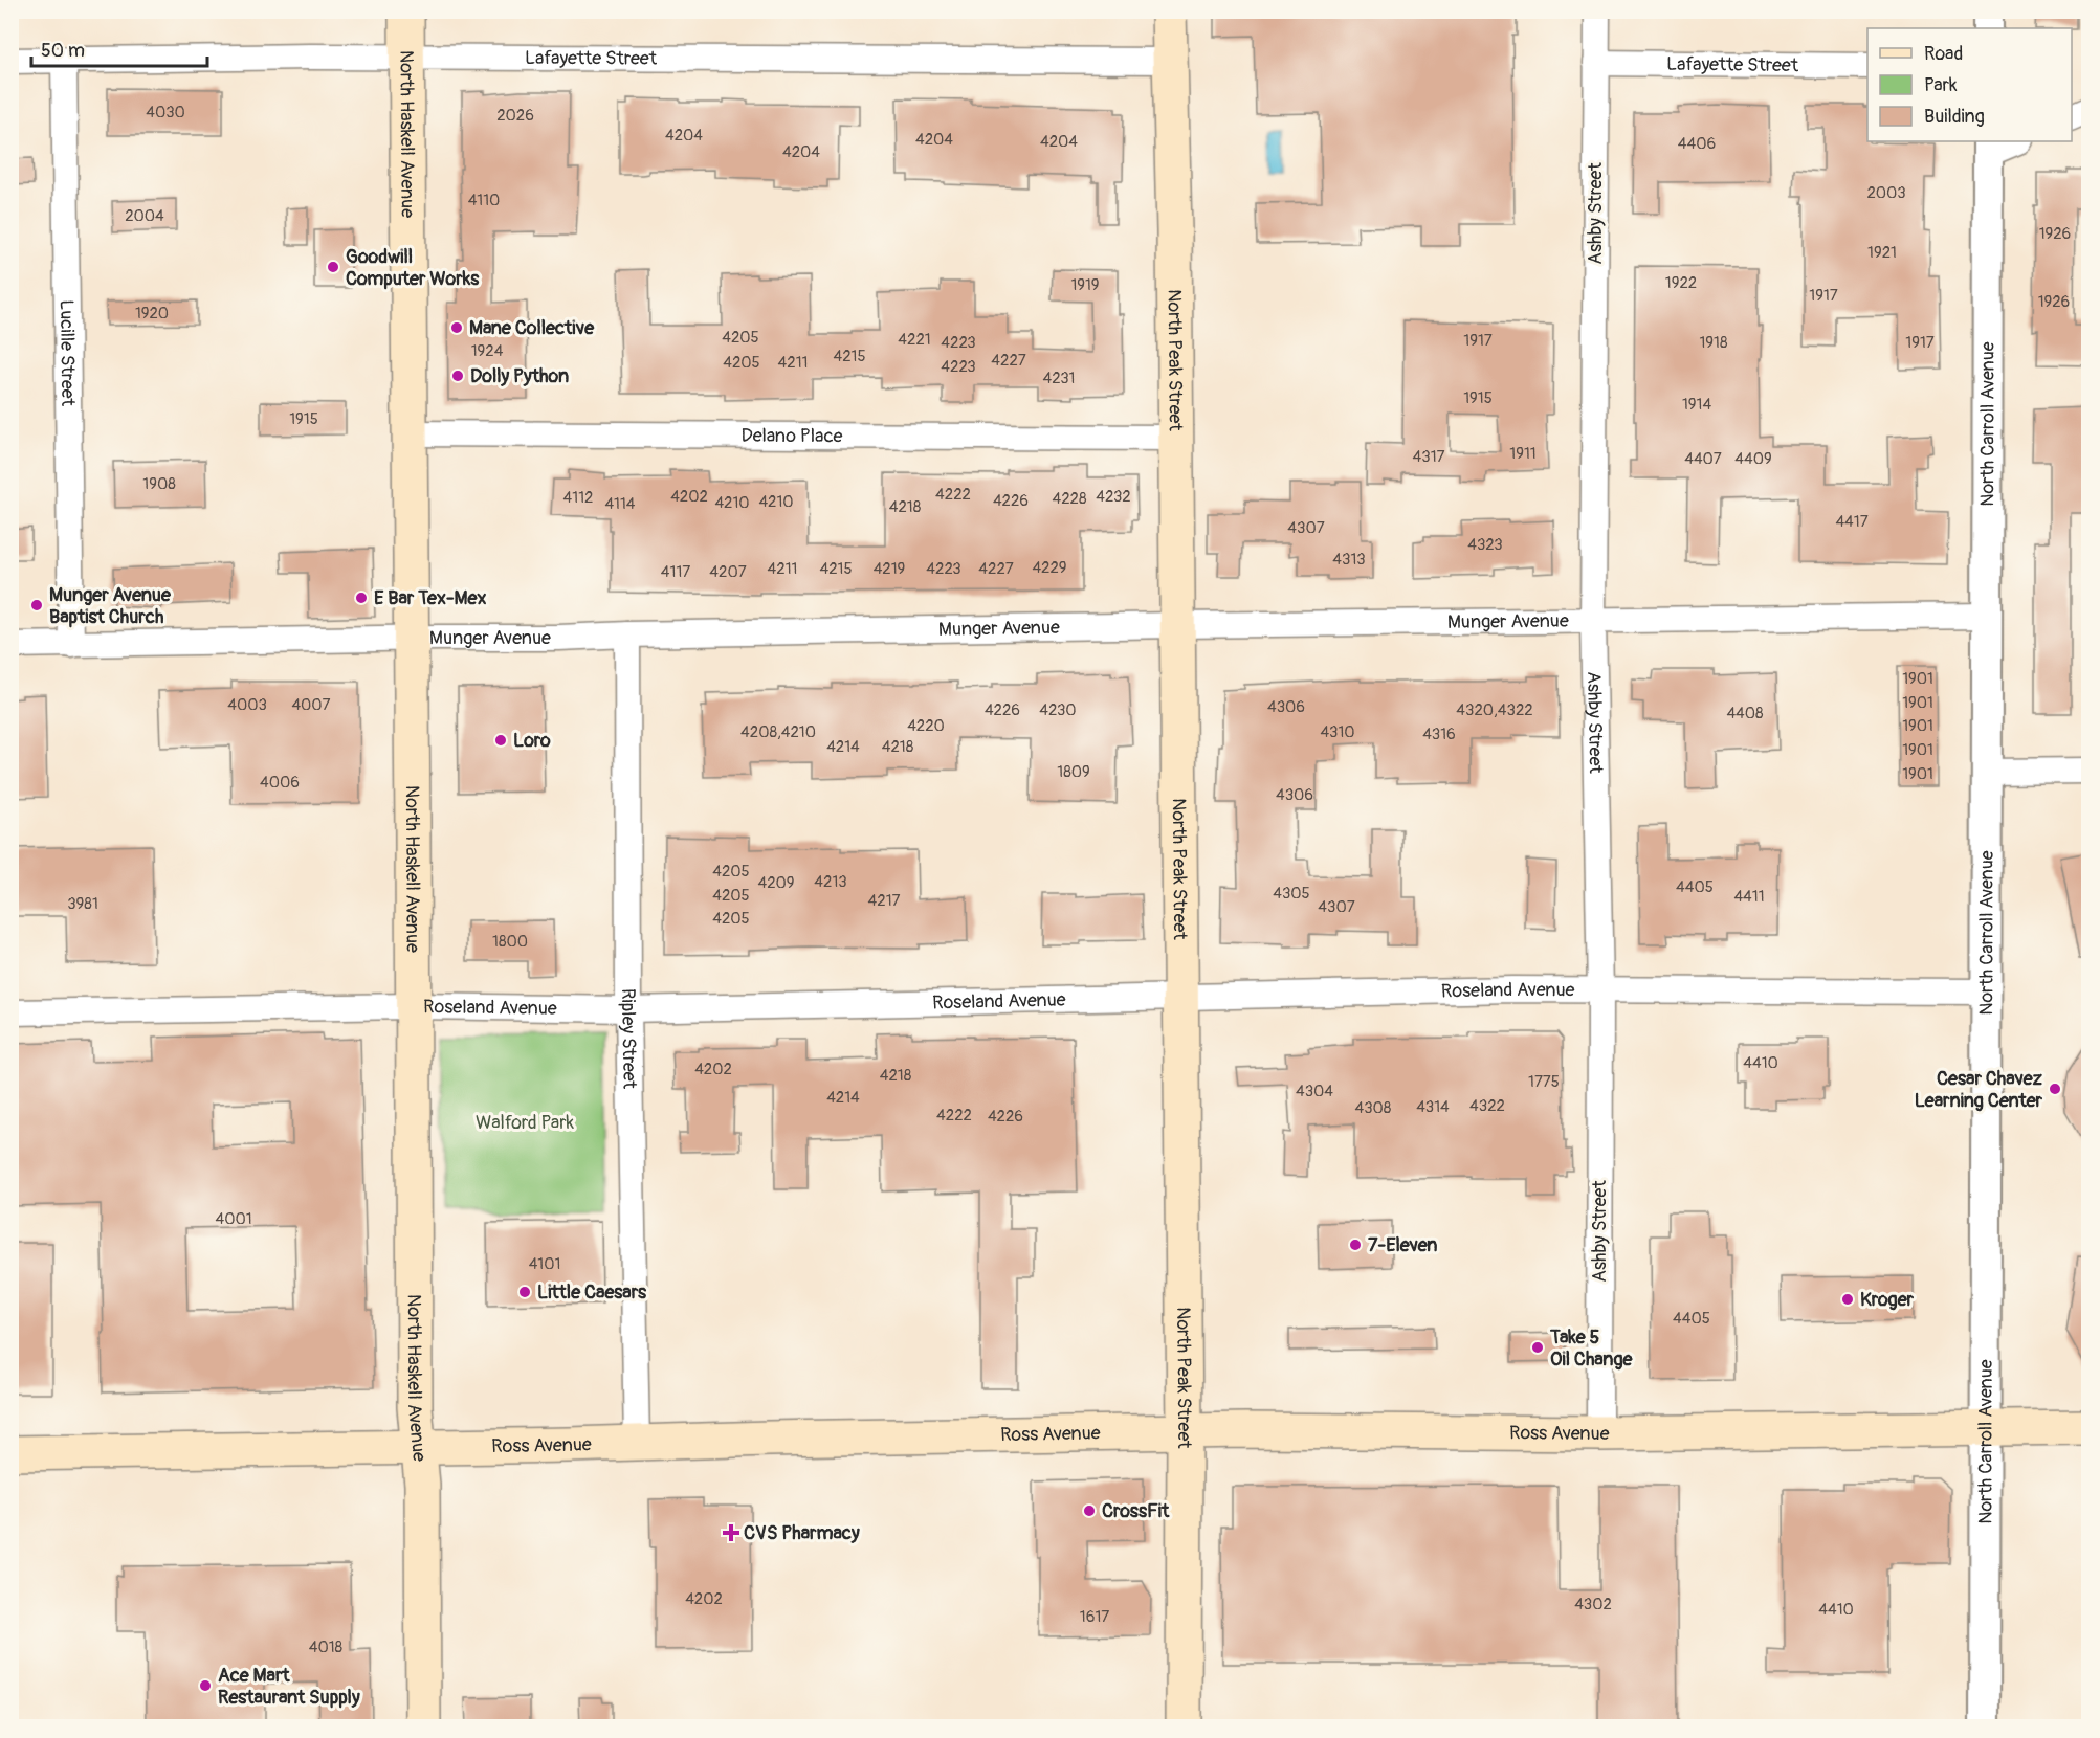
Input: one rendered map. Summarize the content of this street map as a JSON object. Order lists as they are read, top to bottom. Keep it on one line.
{"streets":{"main road":["North Haskell Avenue","North Peak Street","Ross Avenue"],"street":["Lafayette Street","Ashby Street","Lucille Street","North Carroll Avenue","Delano Place","Munger Avenue","Roseland Avenue","Ripley Street"]},"crossings":[["Lafayette Street","North Haskell Avenue"],["Lafayette Street","Ashby Street"],["Lafayette Street","Lucille Street"],["Lafayette Street","North Peak Street"],["North Haskell Avenue","Delano Place"],["North Haskell Avenue","Munger Avenue"],["North Haskell Avenue","Roseland Avenue"],["North Haskell Avenue","Ross Avenue"],["Ashby Street","Munger Avenue"],["Ashby Street","Roseland Avenue"],["Ashby Street","Ross Avenue"],["Lucille Street","Munger Avenue"],["North Peak Street","Delano Place"],["North Peak Street","Munger Avenue"],["North Peak Street","Roseland Avenue"],["North Peak Street","Ross Avenue"],["North Carroll Avenue","Munger Avenue"],["North Carroll Avenue","Roseland Avenue"],["North Carroll Avenue","Ross Avenue"],["Munger Avenue","Ripley Street"],["Roseland Avenue","Ripley Street"],["Ripley Street","Ross Avenue"]],"parks":["Walford Park"],"places":{"other":["Goodwill Computer Works","Mane Collective","Dolly Python","E Bar Tex-Mex","Munger Avenue Baptist Church","Loro","Cesar Chavez Learning Center","7-Eleven","Little Caesars","Kroger","Take 5 Oil Change","CrossFit","Ace Mart Restaurant Supply"],"health":["CVS Pharmacy"]},"house_numbers":["4030","2026","4204","4204","4204","4406","4204","2003","4110","2004","1926","1921","1922","1919","1917","1926","1920","4205","4221","1917","4223","1918","1917","1924","4215","4227","4205","4211","4223","4231","1915","1914","1915","1911","4317","4407","4409","1908","4222","4202","4232","4112","4228","4226","4210","4210","4114","4218","4417","4307","4323","4313","4229","4211","4215","4219","4223","4227","4117","4207","1901","1901","4003","4007","4306","4226","4230","4320,4322","4408","4220","1901","4208,4210","4310","4316","4214","4218","1901","1809","1901","4006","4306","4205","4213","4209","4405","4305","4205","4411","4217","3981","4307","4205","1800","4410","4202","4218","1775","4304","4214","4322","4314","4308","4222","4226","4001","4101","4405","4202","4302","4410","1617","4018"],"legend":["Road","Park","Building"],"scale_bar":"50 m"}
